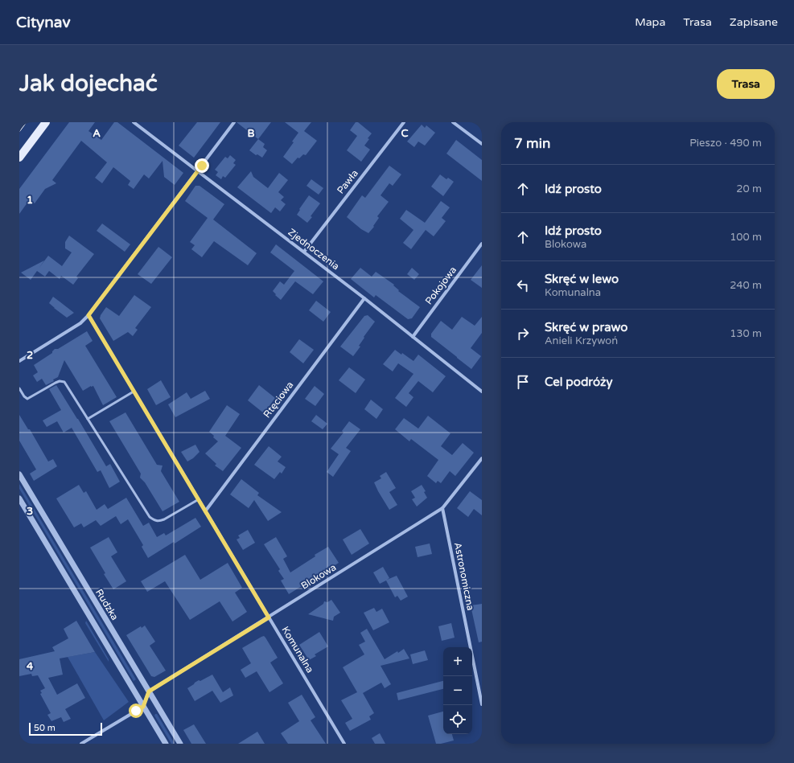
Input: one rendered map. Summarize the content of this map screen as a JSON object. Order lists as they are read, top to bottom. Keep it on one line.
{"streets":{"street":["Pawła","Zjednoczenia","Pokojowa","Rtęciowa","Blokowa","Astronomiczna","Rudzka","Komunalna"]},"crossings":[["Pawła","Zjednoczenia"],["Zjednoczenia","Pokojowa"],["Zjednoczenia","Rtęciowa"],["Rtęciowa","Komunalna"],["Blokowa","Astronomiczna"],["Blokowa","Rudzka"],["Blokowa","Komunalna"]],"scale_bar":"50 m","page":{"header":"Citynav","nav":["Mapa","Trasa","Zapisane"],"buttons":"Trasa","title":"Jak dojechać","heading":["7 min","Pieszo · 490 m"],"list":[["Idź prosto","20 m"],["Idź prosto","Blokowa","100 m"],["Skręć w lewo","Komunalna","240 m"],["Skręć w prawo","Anieli Krzywoń","130 m"],"Cel podróży"],"map_buttons":["+","−"],"scale":"50 m"},"grid":{"columns":["A","B","C"],"rows":["1","2","3","4"]}}
